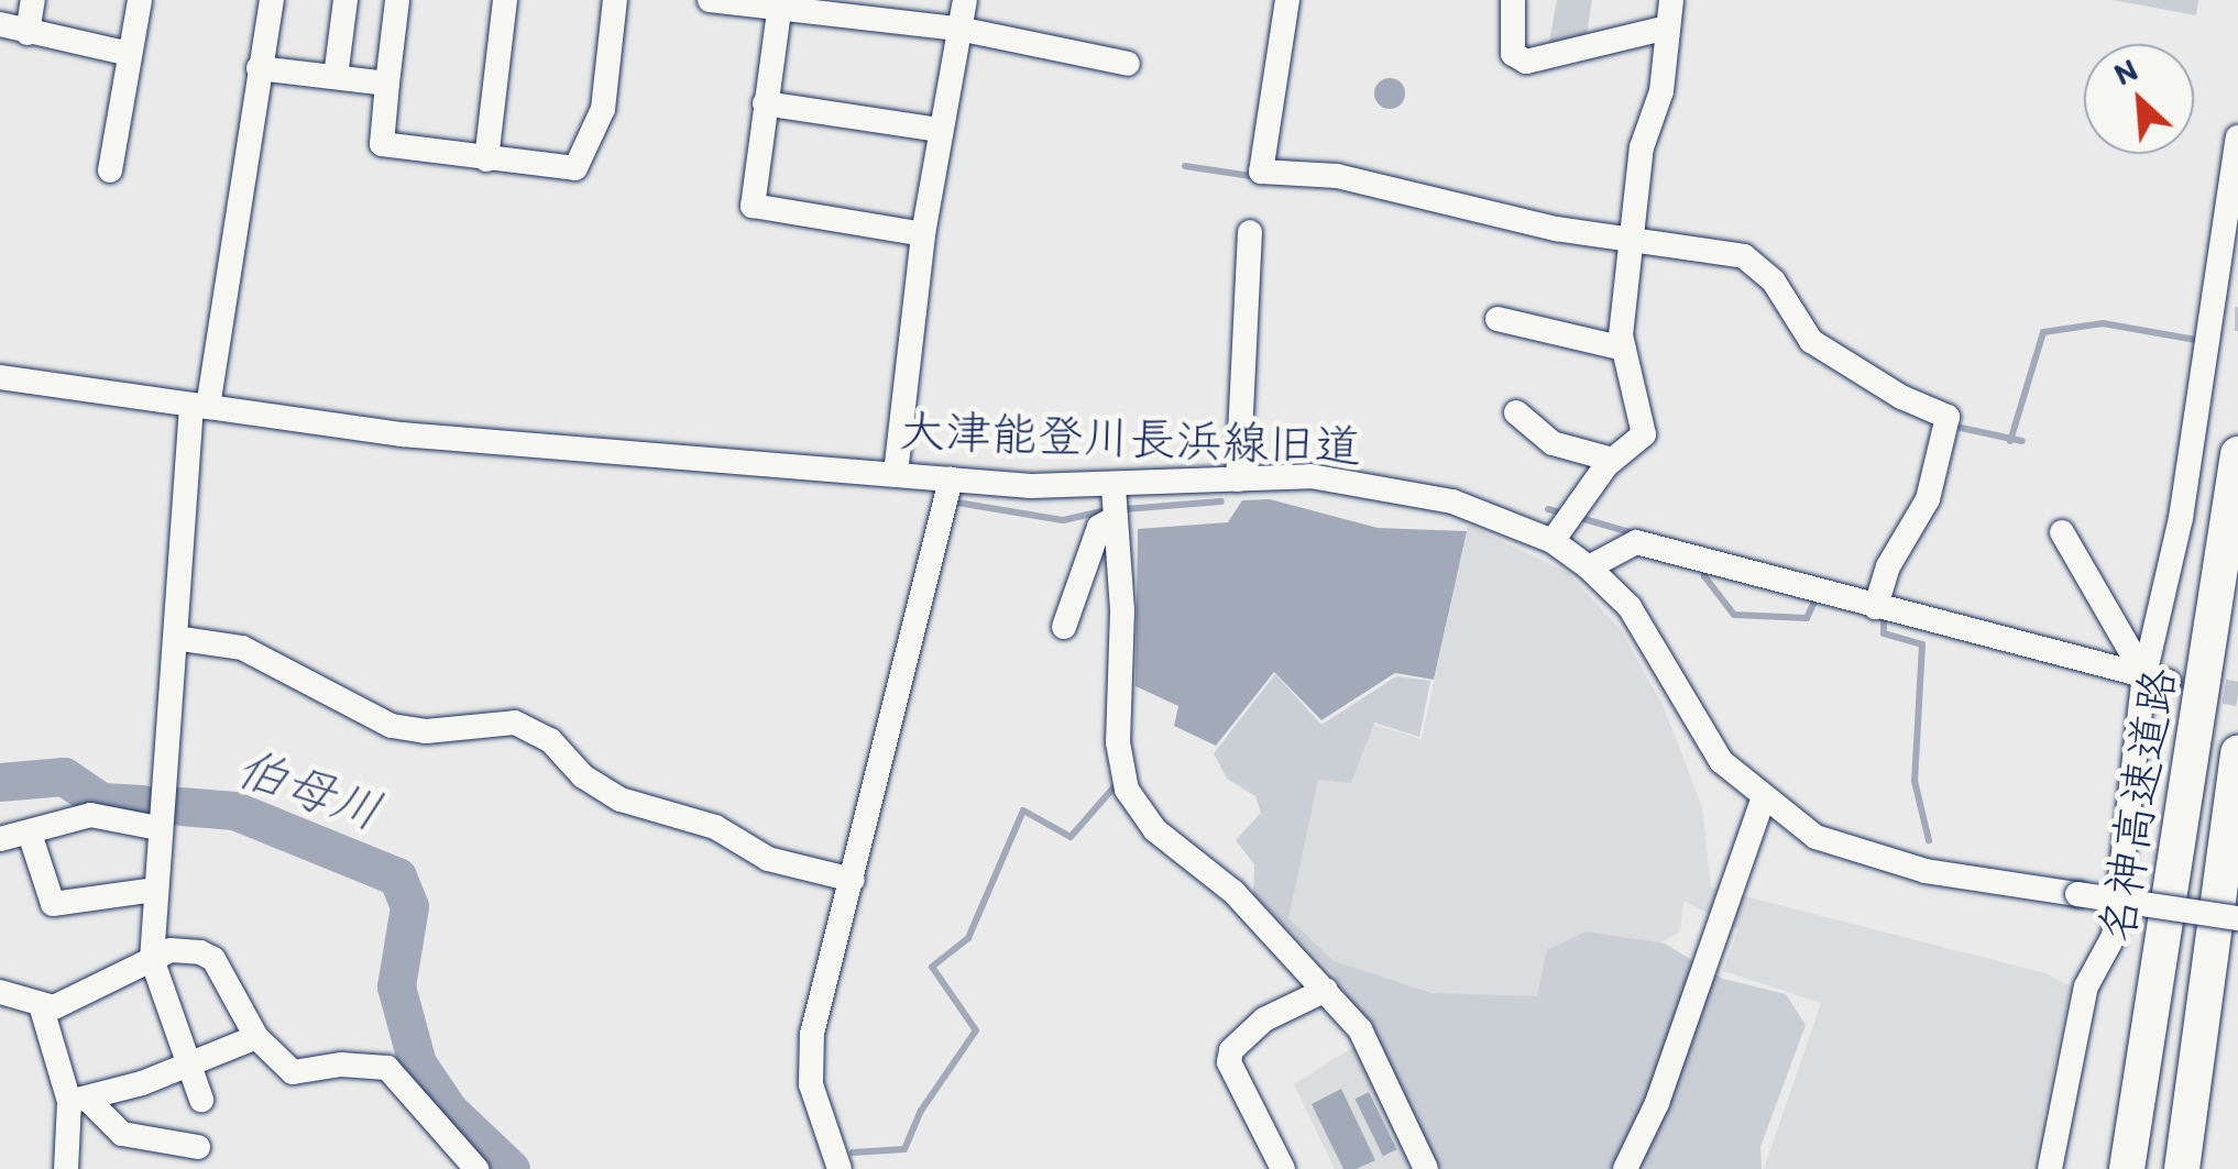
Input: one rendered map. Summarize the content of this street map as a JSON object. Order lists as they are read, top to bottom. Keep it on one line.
{"streets":{"highway":["名神高速道路"],"street":["大津能登川長浜線旧道"]},"water":["伯母川"],"north":"top left"}
